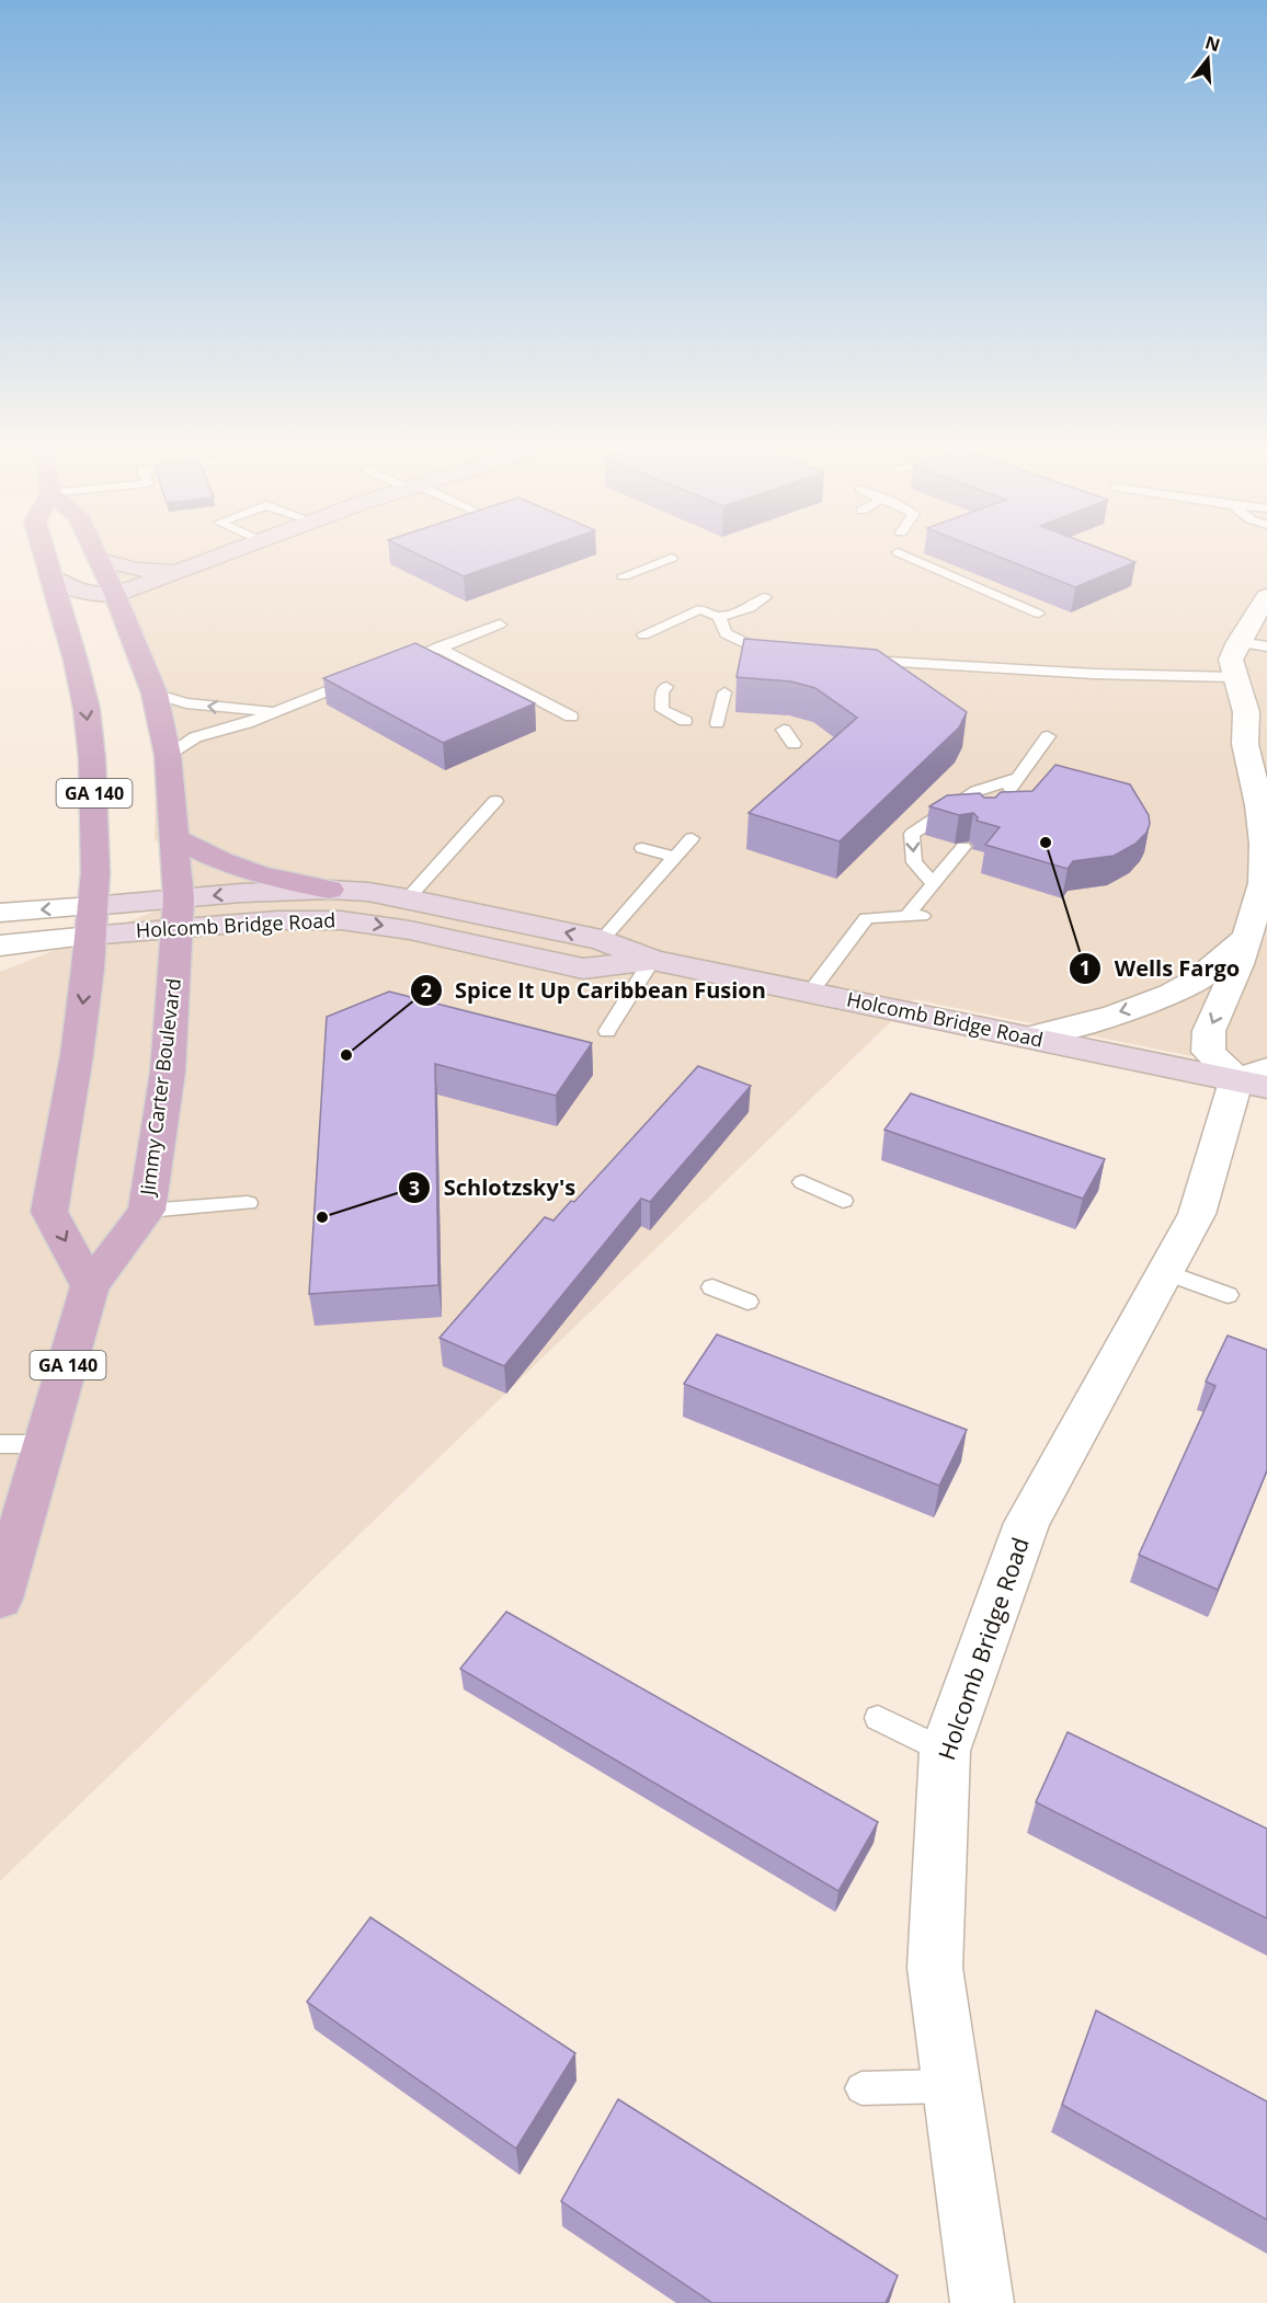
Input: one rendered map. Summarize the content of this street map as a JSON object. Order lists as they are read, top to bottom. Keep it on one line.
{"streets":{"main road":["GA 140","Holcomb Bridge Road","Jimmy Carter Boulevard"]},"crossings":[["GA 140","Holcomb Bridge Road"],["GA 140","Jimmy Carter Boulevard"],["Holcomb Bridge Road","Jimmy Carter Boulevard"]],"places":["Wells Fargo","Spice It Up Caribbean Fusion","Schlotzsky's"],"north":"top"}
